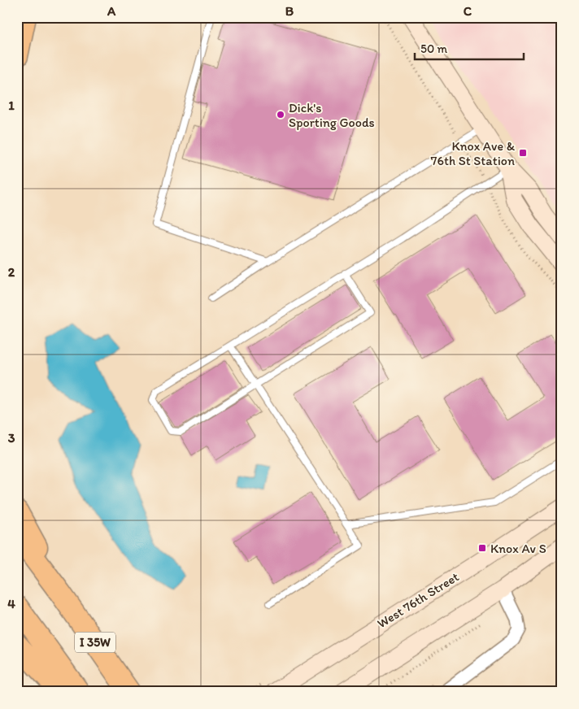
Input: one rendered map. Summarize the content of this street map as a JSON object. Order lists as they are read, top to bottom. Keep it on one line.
{"streets":{"highway":["I 35W"],"street":["West 76th Street"]},"places":{"other":["Dick's Sporting Goods"],"transit":["Knox Ave & 76th St Station","Knox Av S"]},"scale_bar":"50 m","grid":{"columns":["A","B","C"],"rows":["1","2","3","4"]}}
